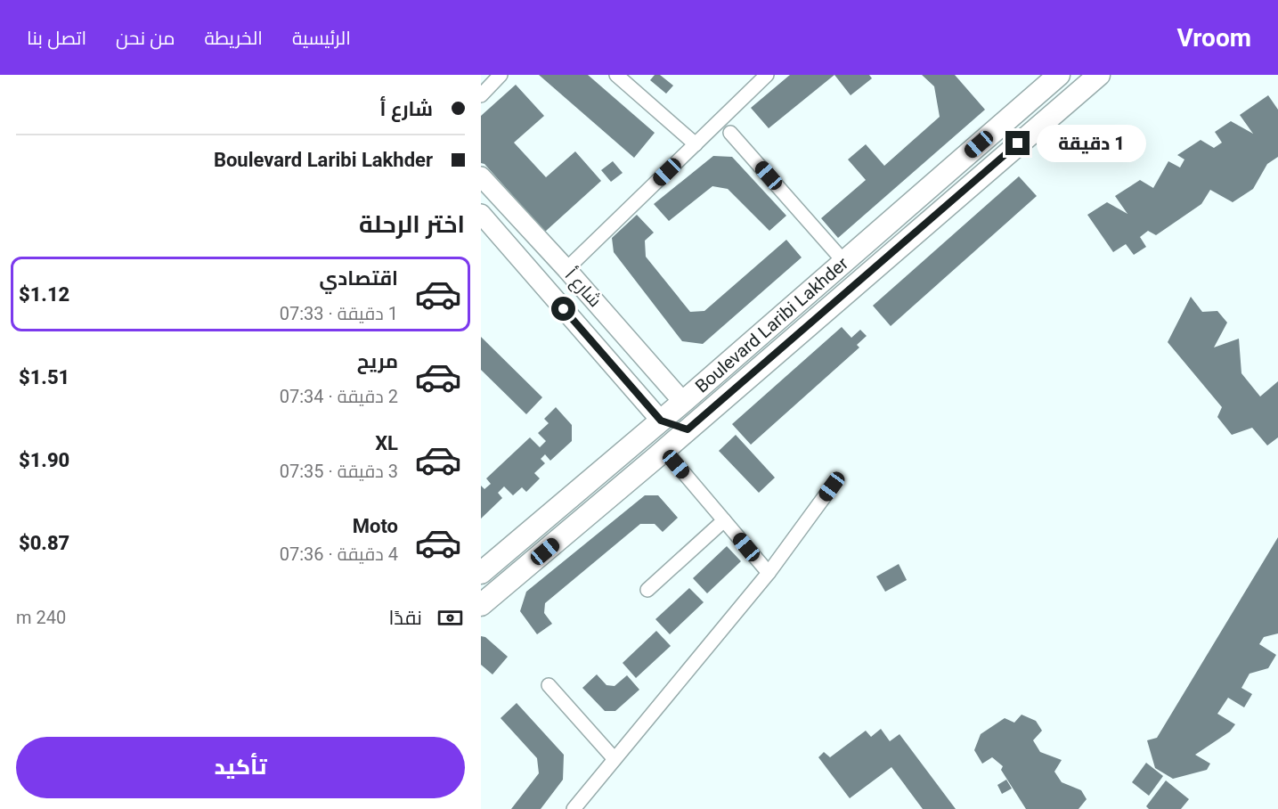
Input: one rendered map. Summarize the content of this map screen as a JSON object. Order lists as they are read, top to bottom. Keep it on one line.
{"streets":{"main road":["Boulevard Laribi Lakhder"],"street":["شارع أ"]},"crossings":[["شارع أ","Boulevard Laribi Lakhder"]],"page":{"header":"Vroom","nav":["الرئيسية","الخريطة","من نحن","اتصل بنا"],"banner":["شارع أ","Boulevard Laribi Lakhder"],"bubble":"1 دقيقة","heading":"اختر الرحلة","list":[{"name":"اقتصادي","note":"1 دقيقة · 07:33","value":"$1.12"},{"name":"مريح","note":"2 دقيقة · 07:34","value":"$1.51"},{"name":"XL","note":"3 دقيقة · 07:35","value":"$1.90"},{"name":"Moto","note":"4 دقيقة · 07:36","value":"$0.87"}],"pay":["نقدًا","240 m"],"buttons":"تأكيد"}}
